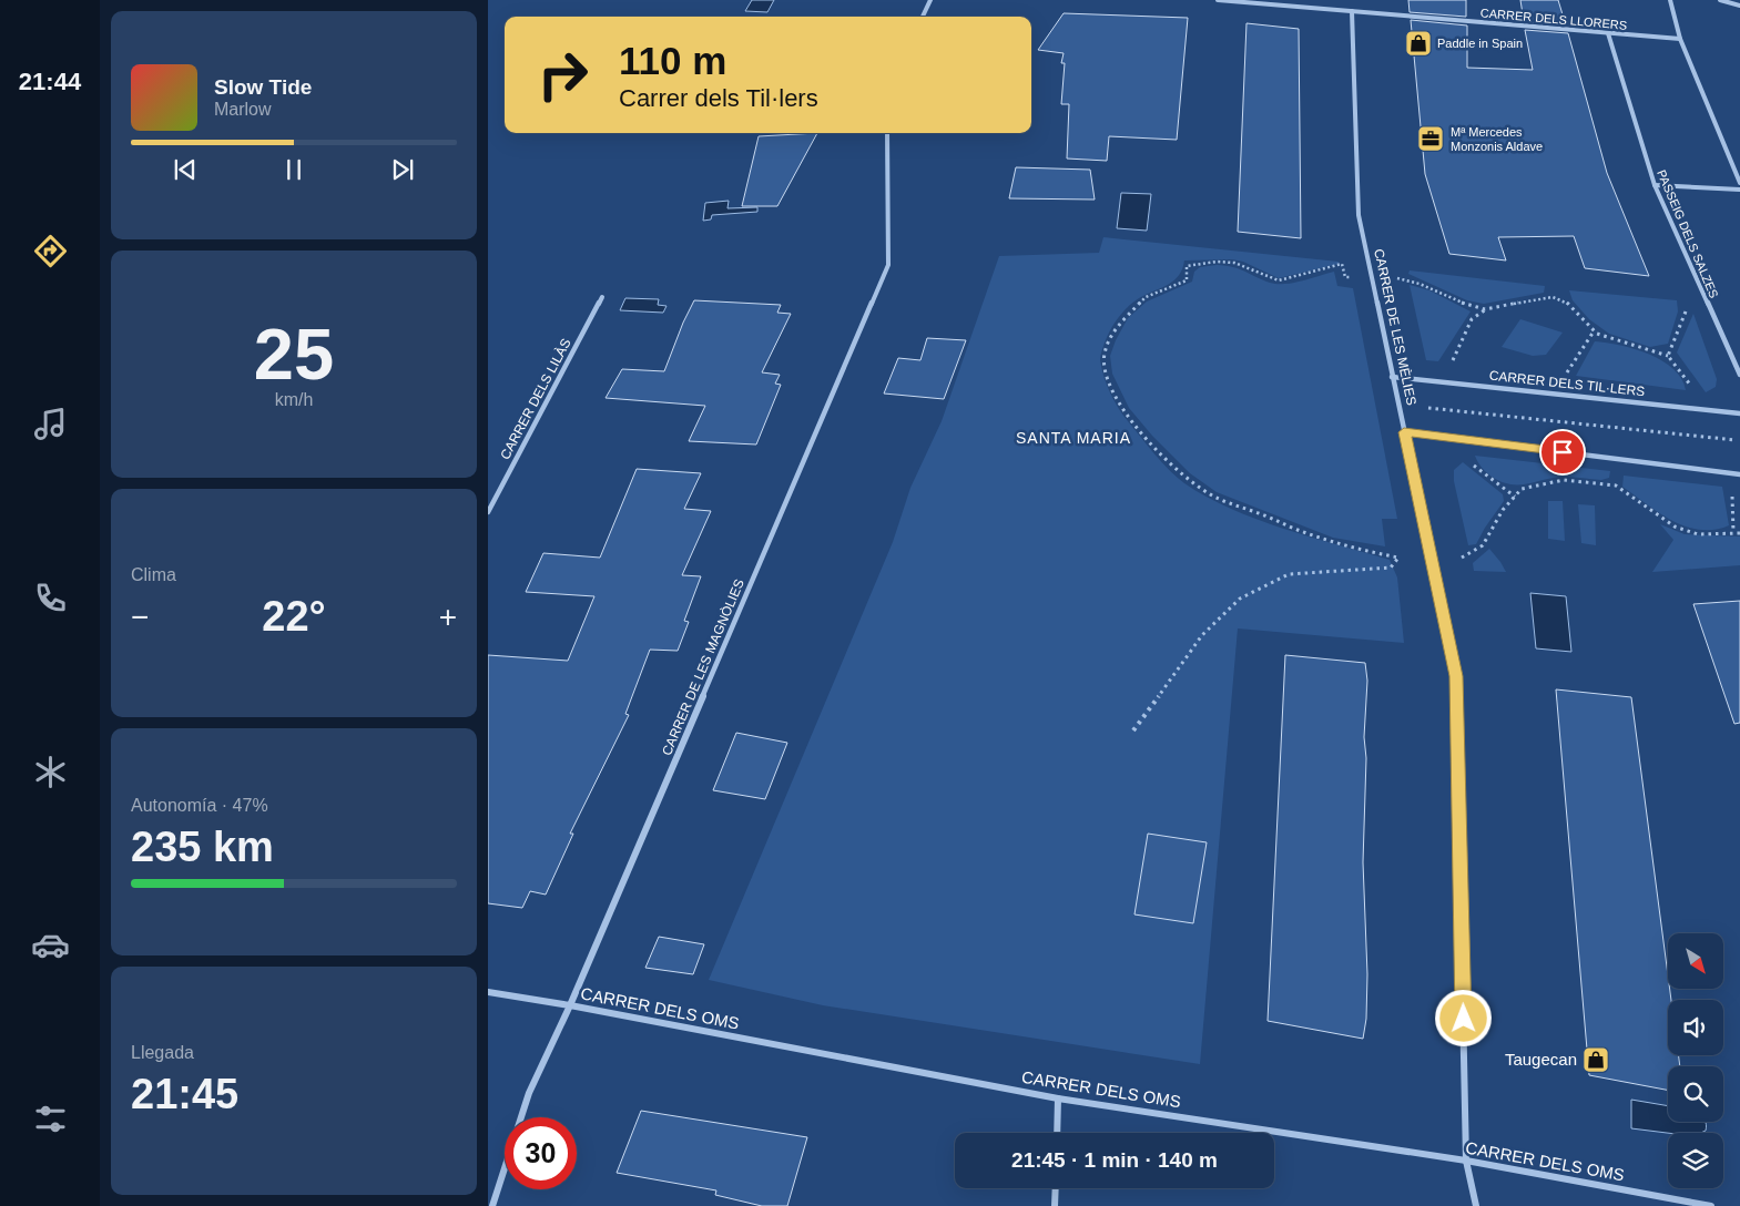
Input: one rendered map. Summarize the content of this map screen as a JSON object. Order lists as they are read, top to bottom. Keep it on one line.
{"streets":{"street":["CARRER DELS LLORERS","PASSEIG DELS SALZES","CARRER DE LES MÈLIES","CARRER DELS TIL·LERS","CARRER DELS LILÀS","CARRER DE LES MAGNÒLIES","CARRER DELS OMS"]},"crossings":[["CARRER DELS LLORERS","PASSEIG DELS SALZES"],["CARRER DELS LLORERS","CARRER DE LES MÈLIES"],["CARRER DE LES MÈLIES","CARRER DELS TIL·LERS"],["CARRER DE LES MÈLIES","CARRER DELS OMS"],["CARRER DE LES MAGNÒLIES","CARRER DELS OMS"]],"districts":["SANTA MARIA"],"places":{"shop":["Paddle in Spain","Taugecan"],"office":["Mª Mercedes Monzonis Aldave"]},"north":"bottom right","page":{"tabs":"21:44","turn":["110 m","Carrer dels Til·lers"],"song":["Slow Tide","Marlow"],"tile":[["25","km/h"],"Clima",["Autonomía · 47%","235 km"],["Llegada","21:45"]],"heat":["−","22°","+"],"limit":"30","trip":"21:45 · 1 min · 140 m"}}
